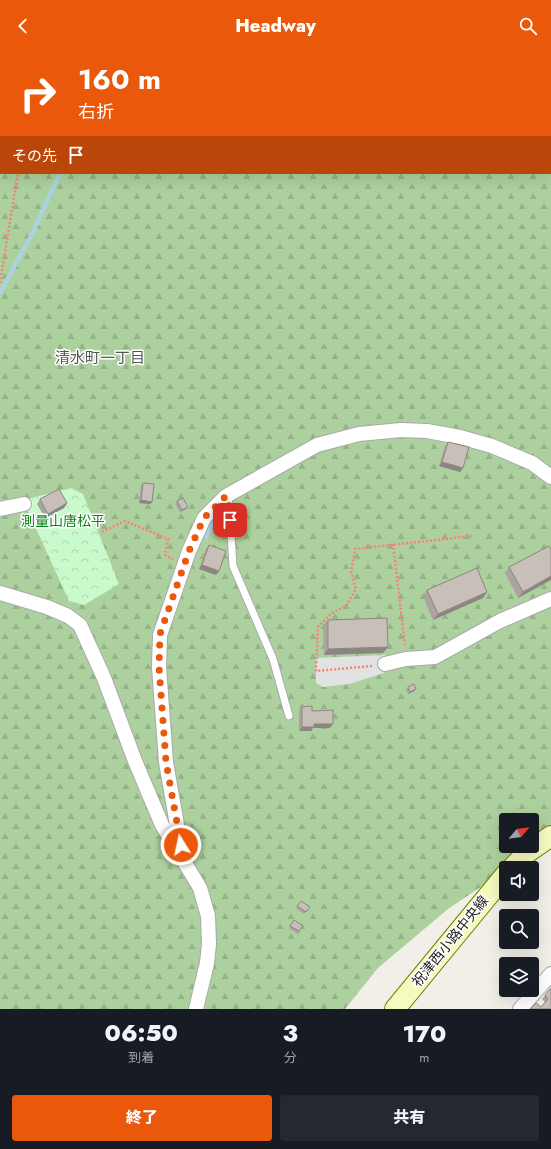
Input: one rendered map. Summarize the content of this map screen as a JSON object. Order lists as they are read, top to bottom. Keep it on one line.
{"streets":{"main road":["祝津西小路中央線"]},"districts":["清水町一丁目"],"parks":["測量山唐松平"],"north":"top right","page":{"header":"Headway","turn":["160 m","右折"],"then":"その先","eta":["06:50","到着","3","分","170","m"],"buttons":["終了","共有"]}}
